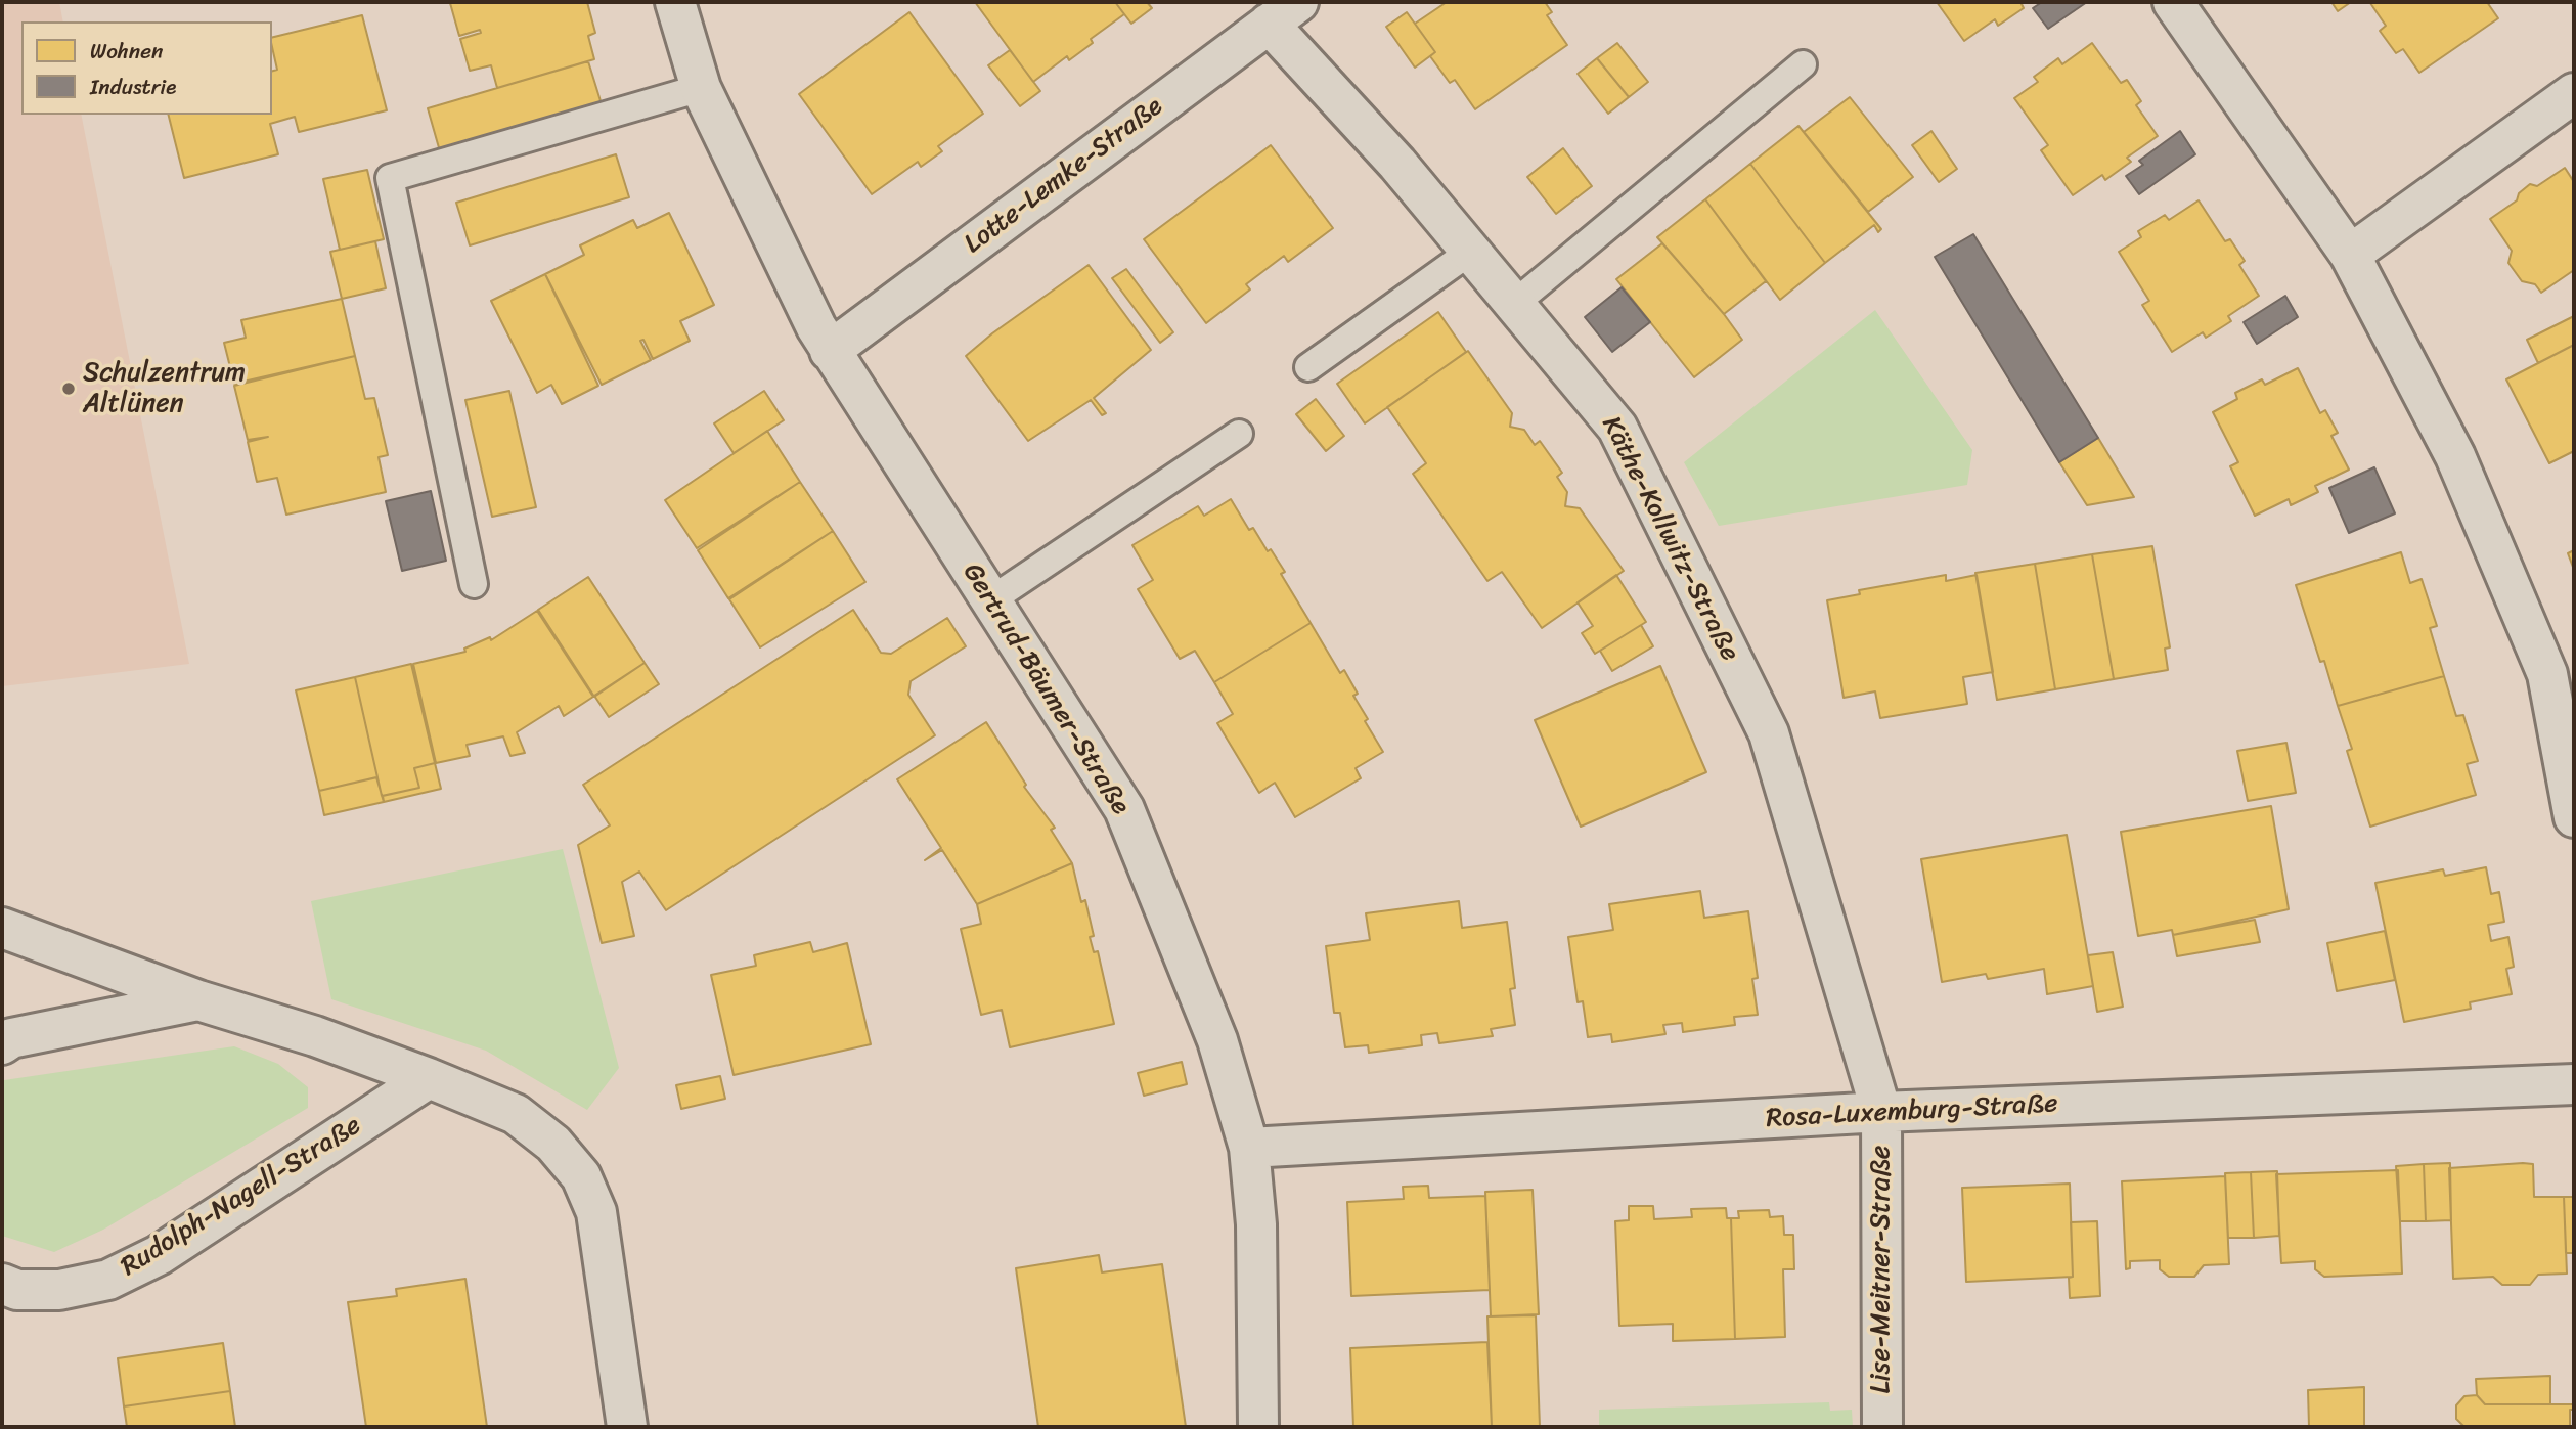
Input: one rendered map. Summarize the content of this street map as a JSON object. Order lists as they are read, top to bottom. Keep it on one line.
{"streets":{"street":["Lotte-Lemke-Straße","Käthe-Kollwitz-Straße","Gertrud-Bäumer-Straße","Rosa-Luxemburg-Straße","Rudolph-Nagell-Straße","Lise-Meitner-Straße"]},"crossings":[["Lotte-Lemke-Straße","Käthe-Kollwitz-Straße"],["Lotte-Lemke-Straße","Gertrud-Bäumer-Straße"],["Käthe-Kollwitz-Straße","Rosa-Luxemburg-Straße"],["Käthe-Kollwitz-Straße","Lise-Meitner-Straße"],["Gertrud-Bäumer-Straße","Rosa-Luxemburg-Straße"],["Rosa-Luxemburg-Straße","Lise-Meitner-Straße"]],"places":["Schulzentrum Altlünen"],"legend":["Wohnen","Industrie"]}
